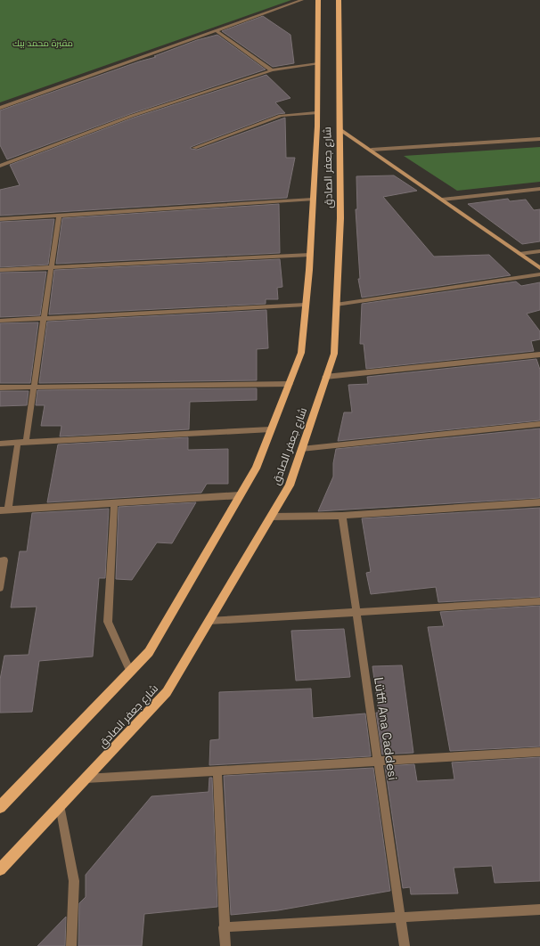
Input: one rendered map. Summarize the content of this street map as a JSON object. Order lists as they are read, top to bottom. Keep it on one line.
{"streets":{"main road":["شارع جعفر الصادق"],"street":["Lütfi Ana Caddesi"]},"parks":["مقبرة محمد بيك"]}
